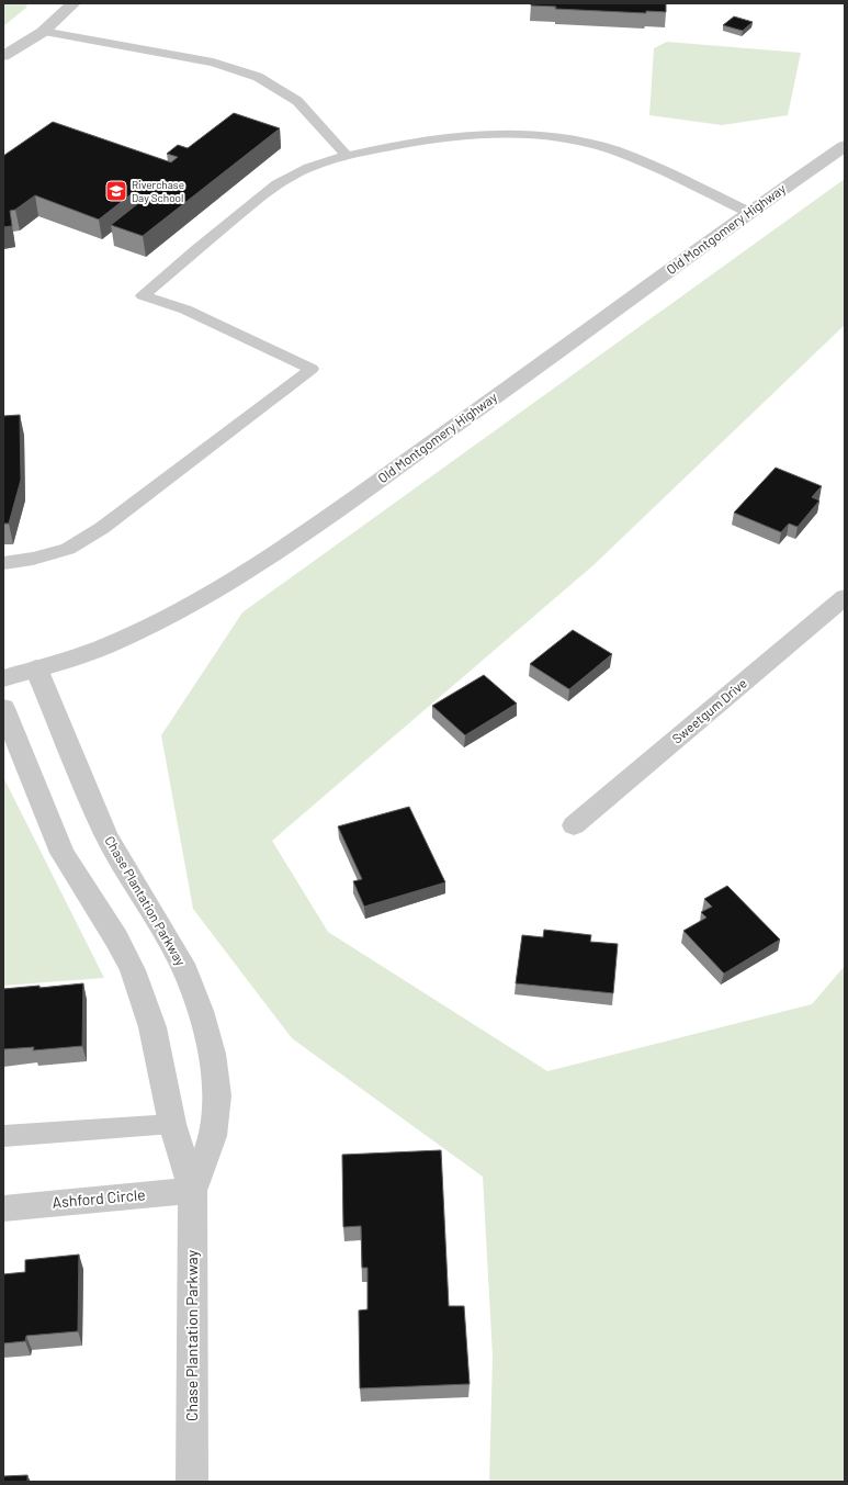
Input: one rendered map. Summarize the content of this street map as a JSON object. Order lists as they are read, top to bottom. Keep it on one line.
{"streets":{"street":["Old Montgomery Highway","Sweetgum Drive","Chase Plantation Parkway","Ashford Circle"]},"crossings":[["Old Montgomery Highway","Chase Plantation Parkway"],["Chase Plantation Parkway","Ashford Circle"]],"places":{"school or university":["Riverchase Day School"]}}
